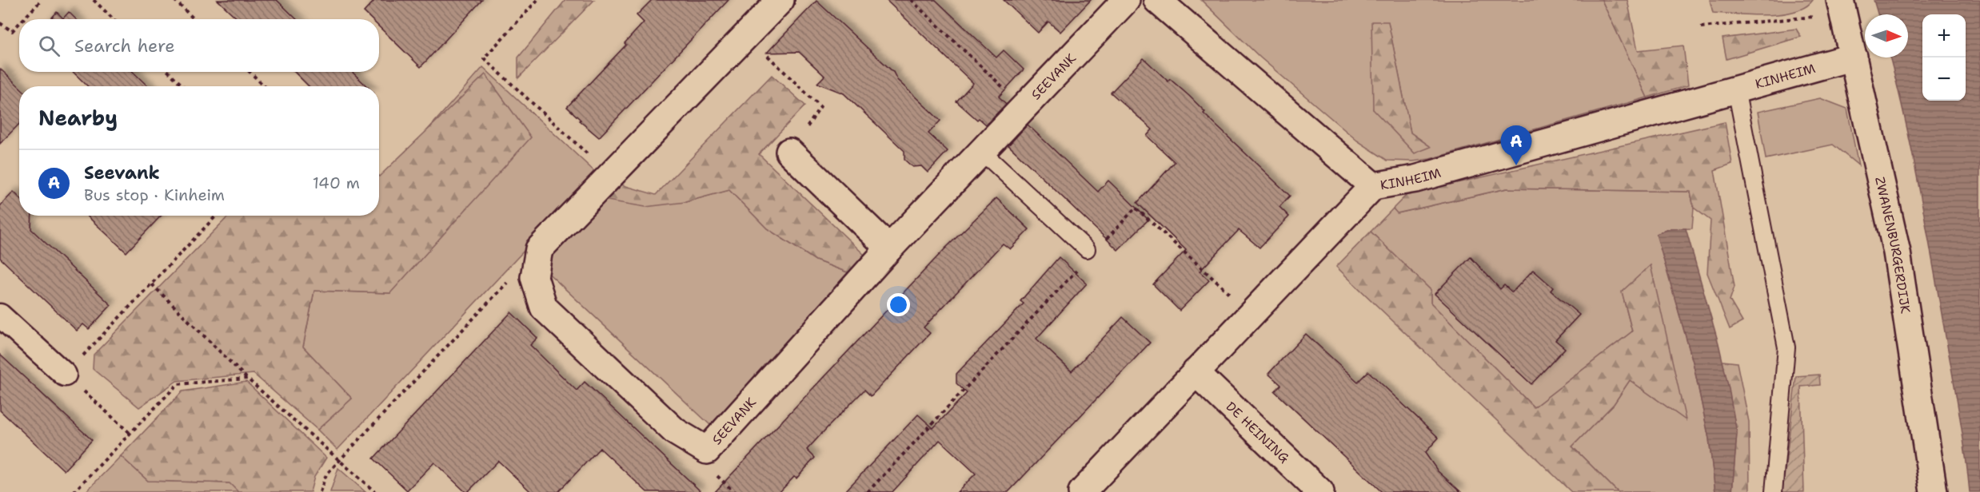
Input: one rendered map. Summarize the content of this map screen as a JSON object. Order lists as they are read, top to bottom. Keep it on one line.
{"streets":{"street":["SEEVANK","KINHEIM","ZWANENBURGERDIJK","DE HEINING"]},"crossings":[["KINHEIM","ZWANENBURGERDIJK"],["KINHEIM","DE HEINING"]],"north":"right","page":{"map_buttons":["+","−"],"search":"Search here","heading":"Nearby","pins":"A","list":[{"mark":"A","name":"Seevank","note":"Bus stop · Kinheim","value":"140 m"}]}}
